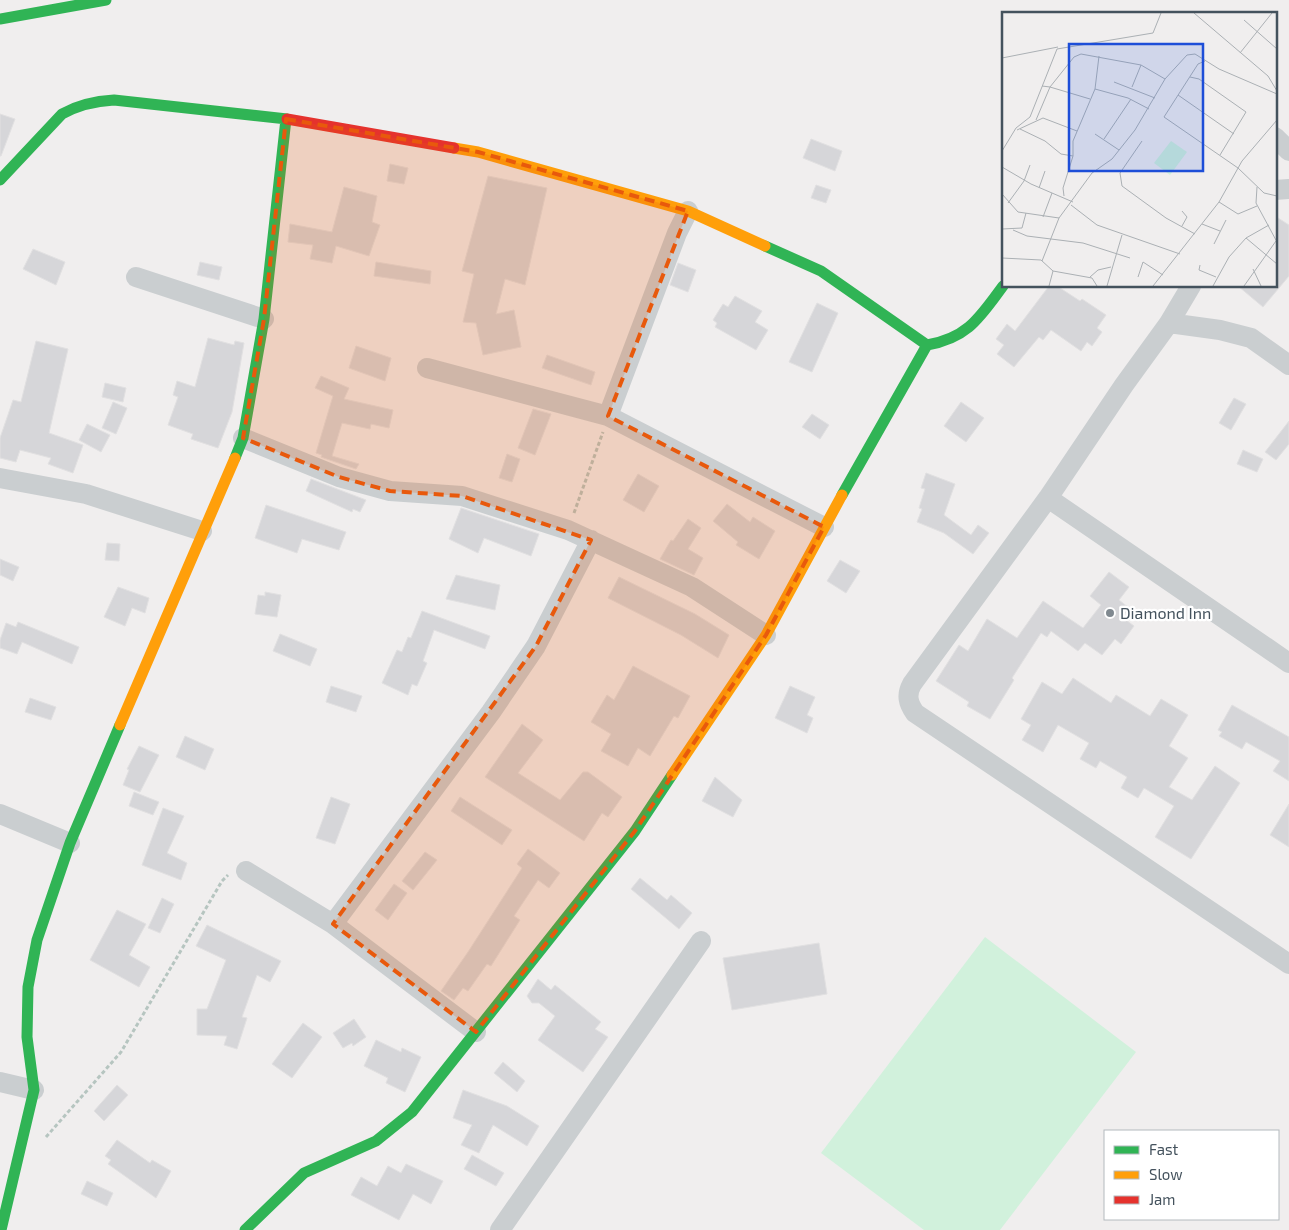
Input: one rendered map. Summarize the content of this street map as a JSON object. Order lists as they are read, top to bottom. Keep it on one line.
{"places":["Diamond Inn"],"legend":["Fast","Slow","Jam"]}
